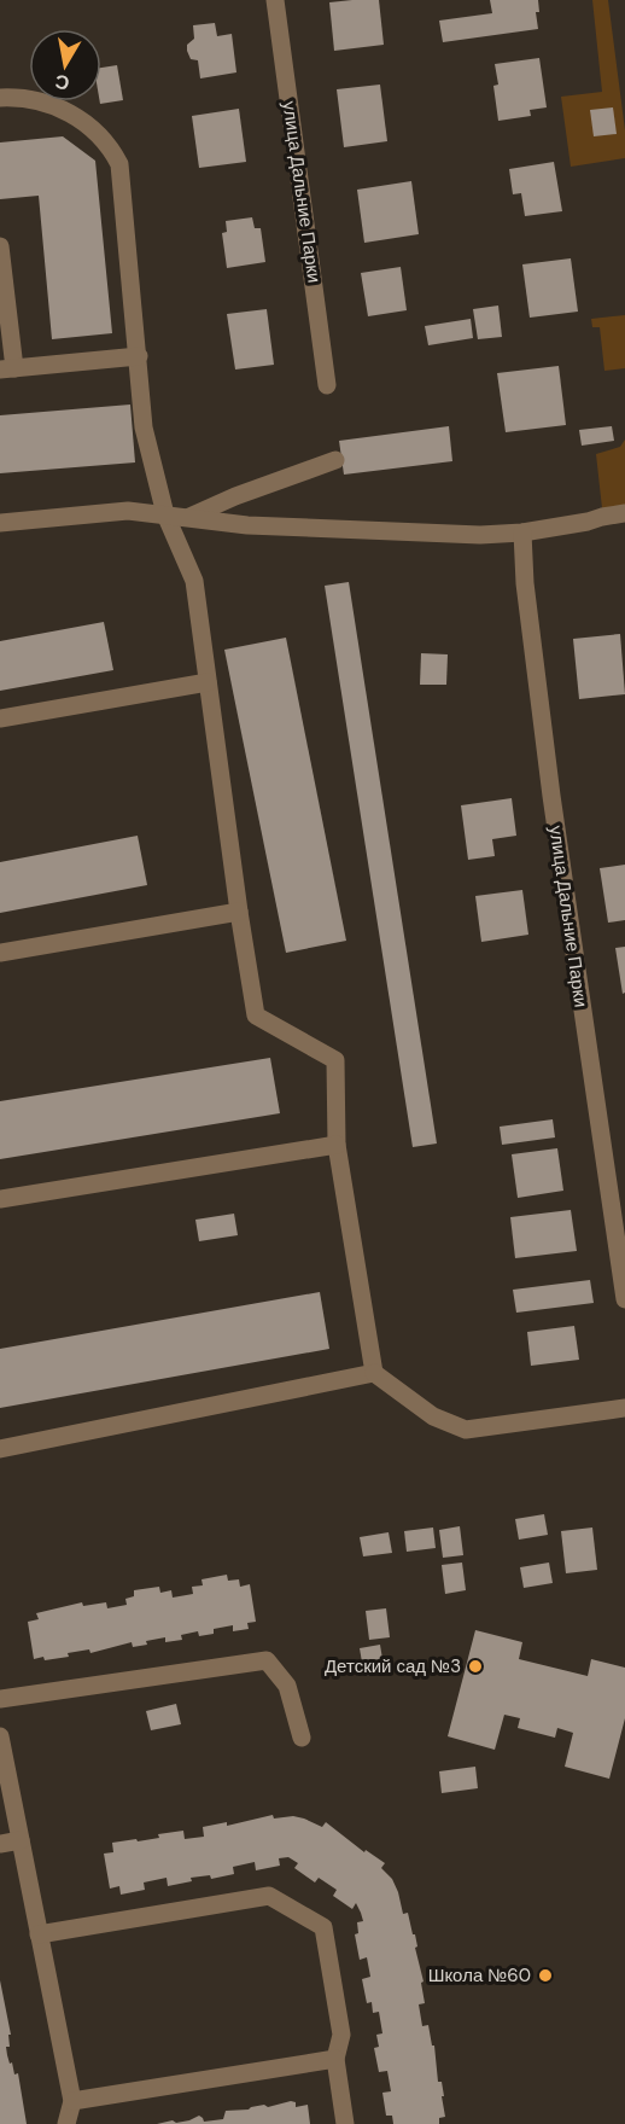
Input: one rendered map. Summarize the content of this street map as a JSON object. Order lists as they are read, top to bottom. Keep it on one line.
{"streets":{"street":["улица Дальние Парки"]},"places":["Детский сад №3","Школа №60"],"north":"bottom"}
